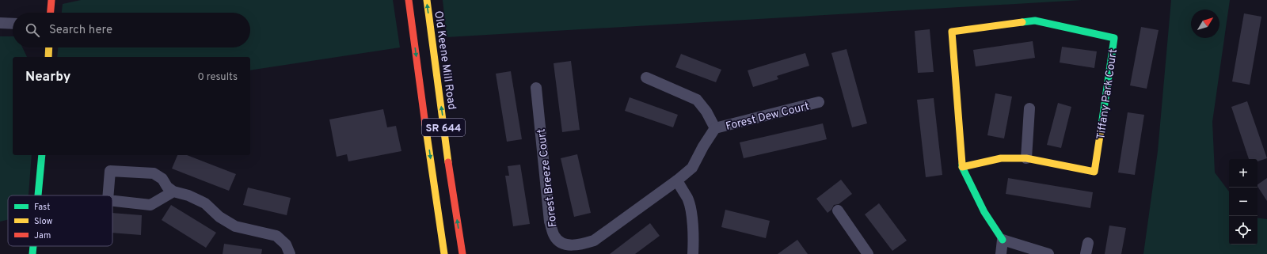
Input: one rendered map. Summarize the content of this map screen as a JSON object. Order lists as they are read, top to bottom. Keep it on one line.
{"streets":{"street":["Old Keene Mill Road","Tiffany Park Court","Forest Dew Court","SR 644","Forest Breeze Court"]},"legend":["Fast","Slow","Jam"],"north":"top right","page":{"search":"Search here","heading":["Nearby","0 results"],"map_buttons":["+","−"]}}
